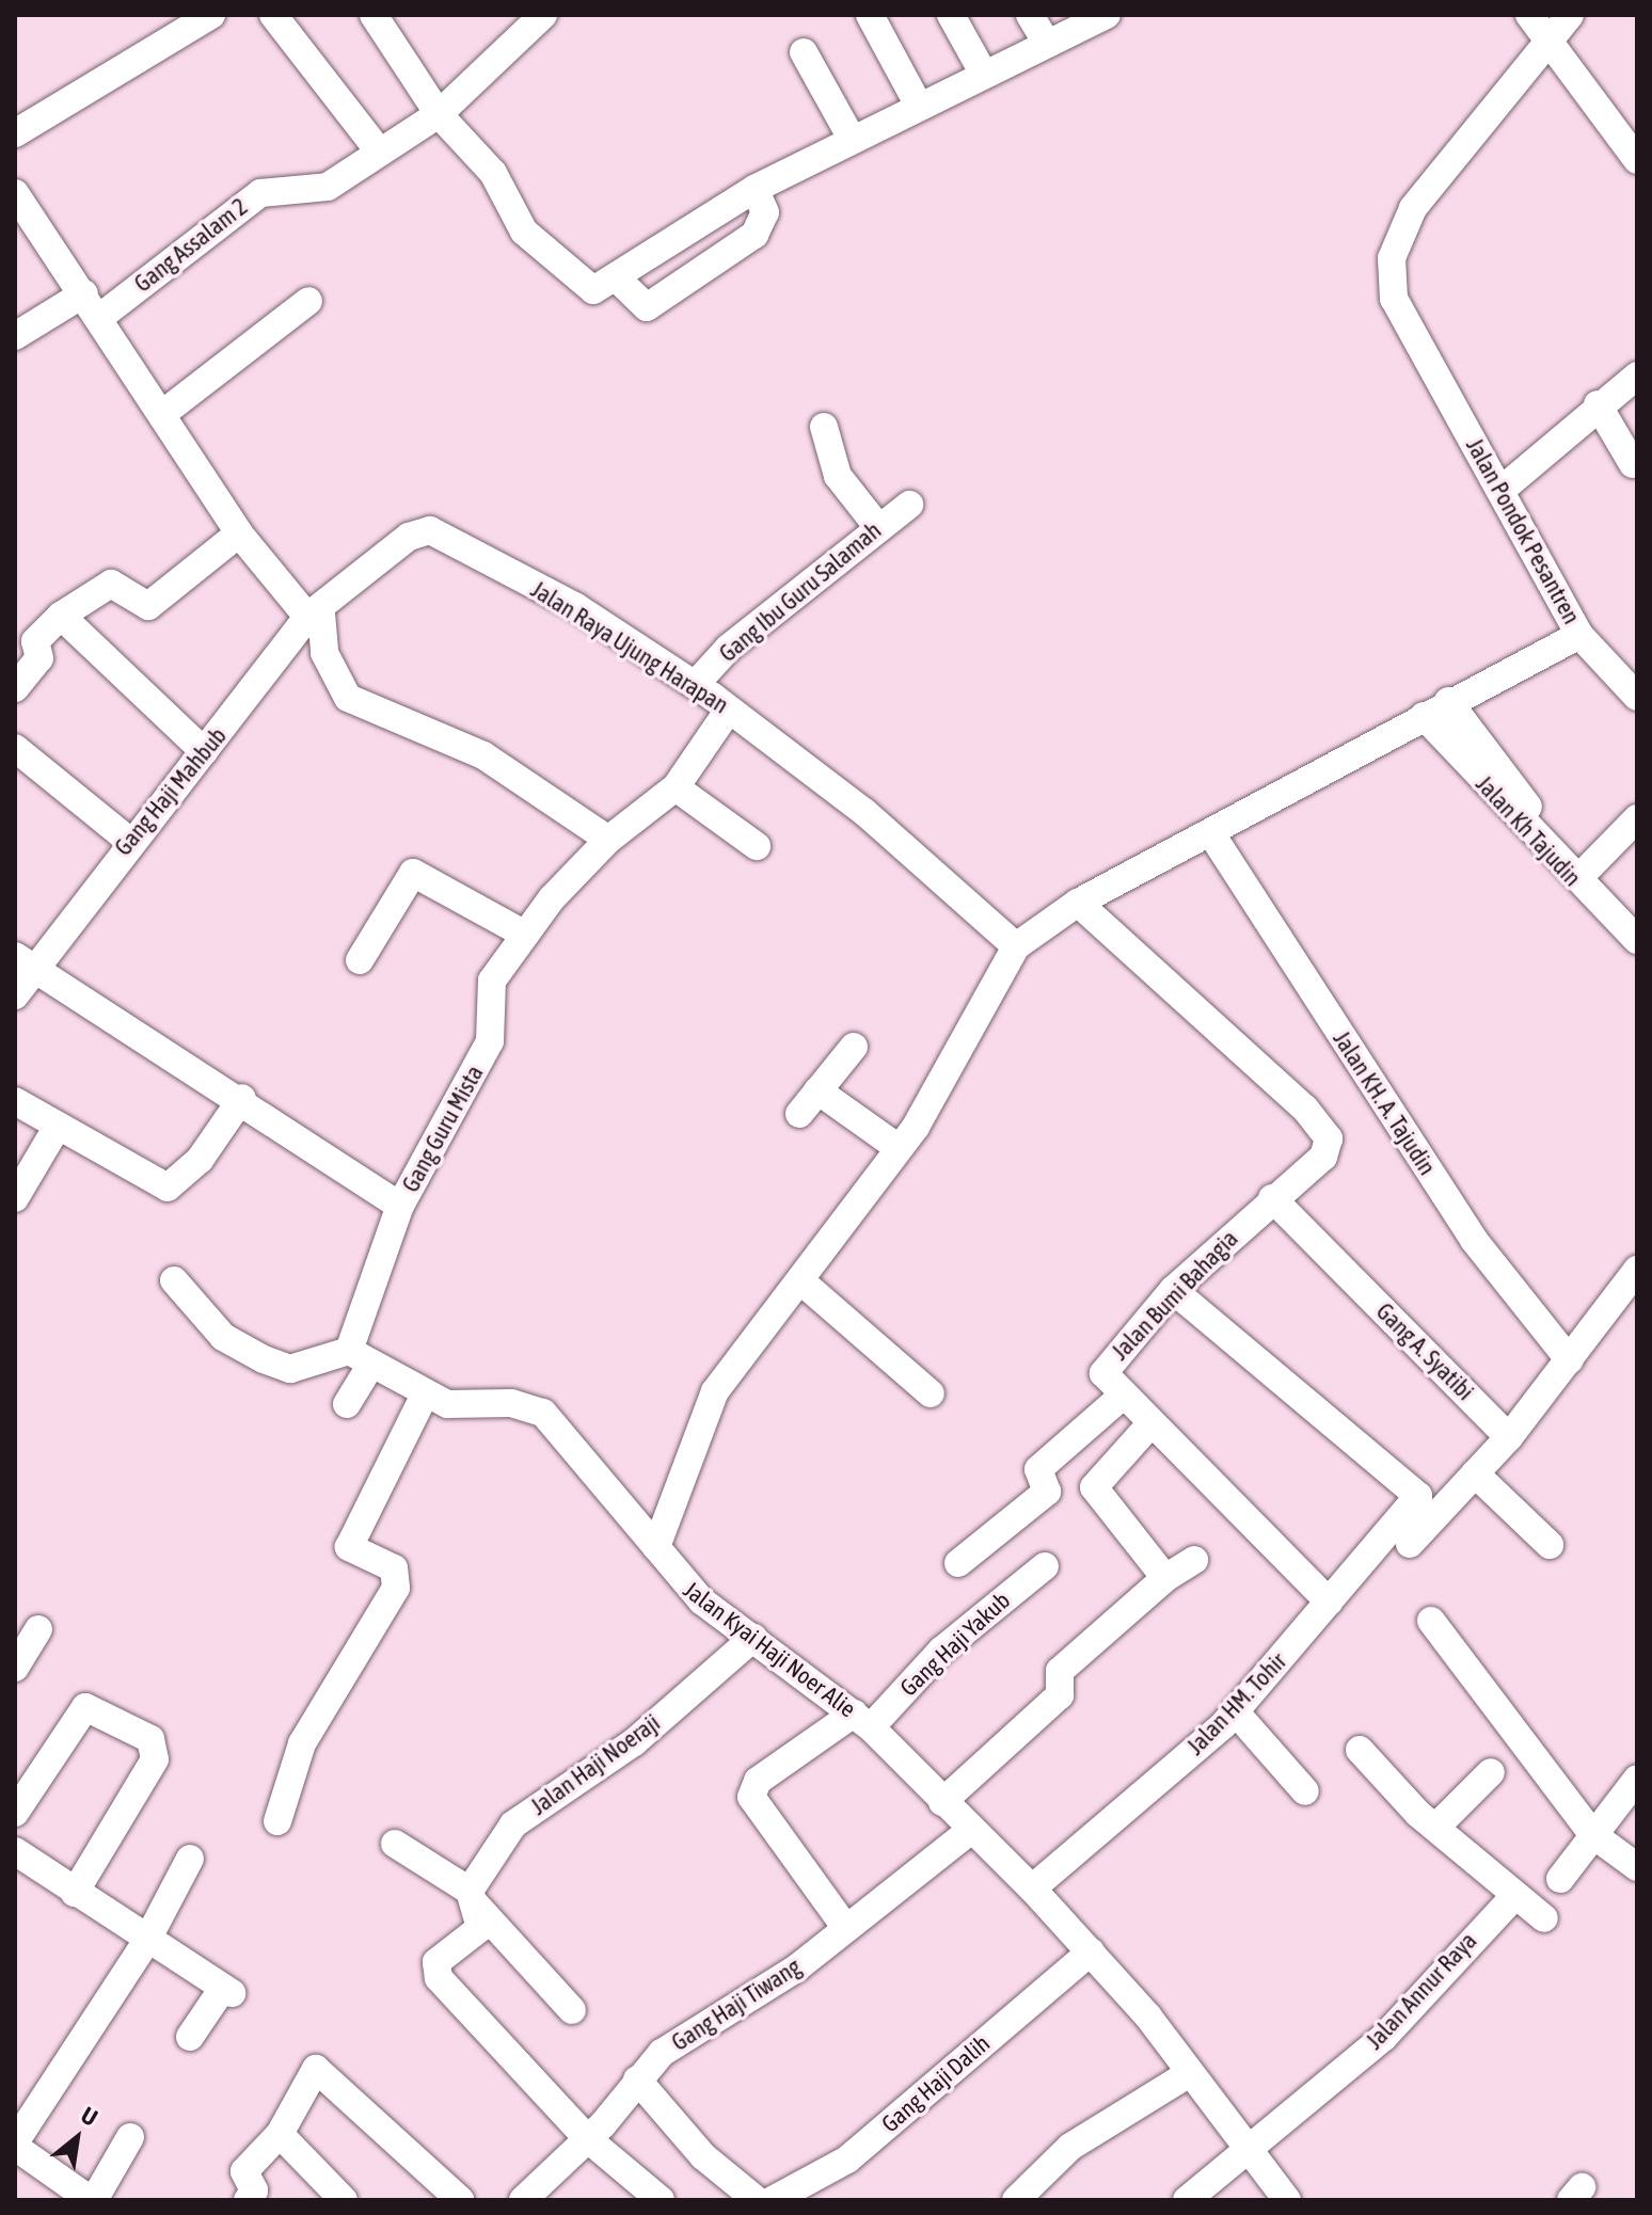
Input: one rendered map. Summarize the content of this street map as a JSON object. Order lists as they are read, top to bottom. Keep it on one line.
{"streets":{"street":["Gang Assalam 2","Jalan Pondok Pesantren","Gang Ibu Guru Salamah","Jalan Raya Ujung Harapan","Gang Haji Mahbub","Jalan Kh Tajudin","Jalan KH. A. Tajudin","Gang Guru Mista","Jalan Bumi Bahagia","Gang A. Syatibi","Gang Haji Yakub","Jalan Kyai Haji Noer Alie","Jalan HM. Tohir","Jalan Haji Noeraji","Jalan Annur Raya","Gang Haji Tiwang","Gang Haji Dalih"]},"crossings":[["Jalan Pondok Pesantren","Jalan Raya Ujung Harapan"],["Jalan Pondok Pesantren","Jalan Kh Tajudin"],["Jalan Pondok Pesantren","Jalan KH. A. Tajudin"],["Jalan Pondok Pesantren","Jalan Bumi Bahagia"],["Gang Ibu Guru Salamah","Jalan Raya Ujung Harapan"],["Jalan Raya Ujung Harapan","Gang Haji Mahbub"],["Jalan Raya Ujung Harapan","Gang Guru Mista"],["Jalan Bumi Bahagia","Gang A. Syatibi"],["Jalan Bumi Bahagia","Jalan HM. Tohir"],["Gang Haji Yakub","Jalan Kyai Haji Noer Alie"],["Gang Haji Yakub","Gang Haji Tiwang"],["Jalan Kyai Haji Noer Alie","Jalan HM. Tohir"],["Jalan Kyai Haji Noer Alie","Jalan Haji Noeraji"],["Jalan Kyai Haji Noer Alie","Jalan Annur Raya"],["Jalan Kyai Haji Noer Alie","Gang Haji Tiwang"],["Jalan Kyai Haji Noer Alie","Gang Haji Dalih"],["Jalan Haji Noeraji","Gang Haji Tiwang"]],"north":"top right"}
